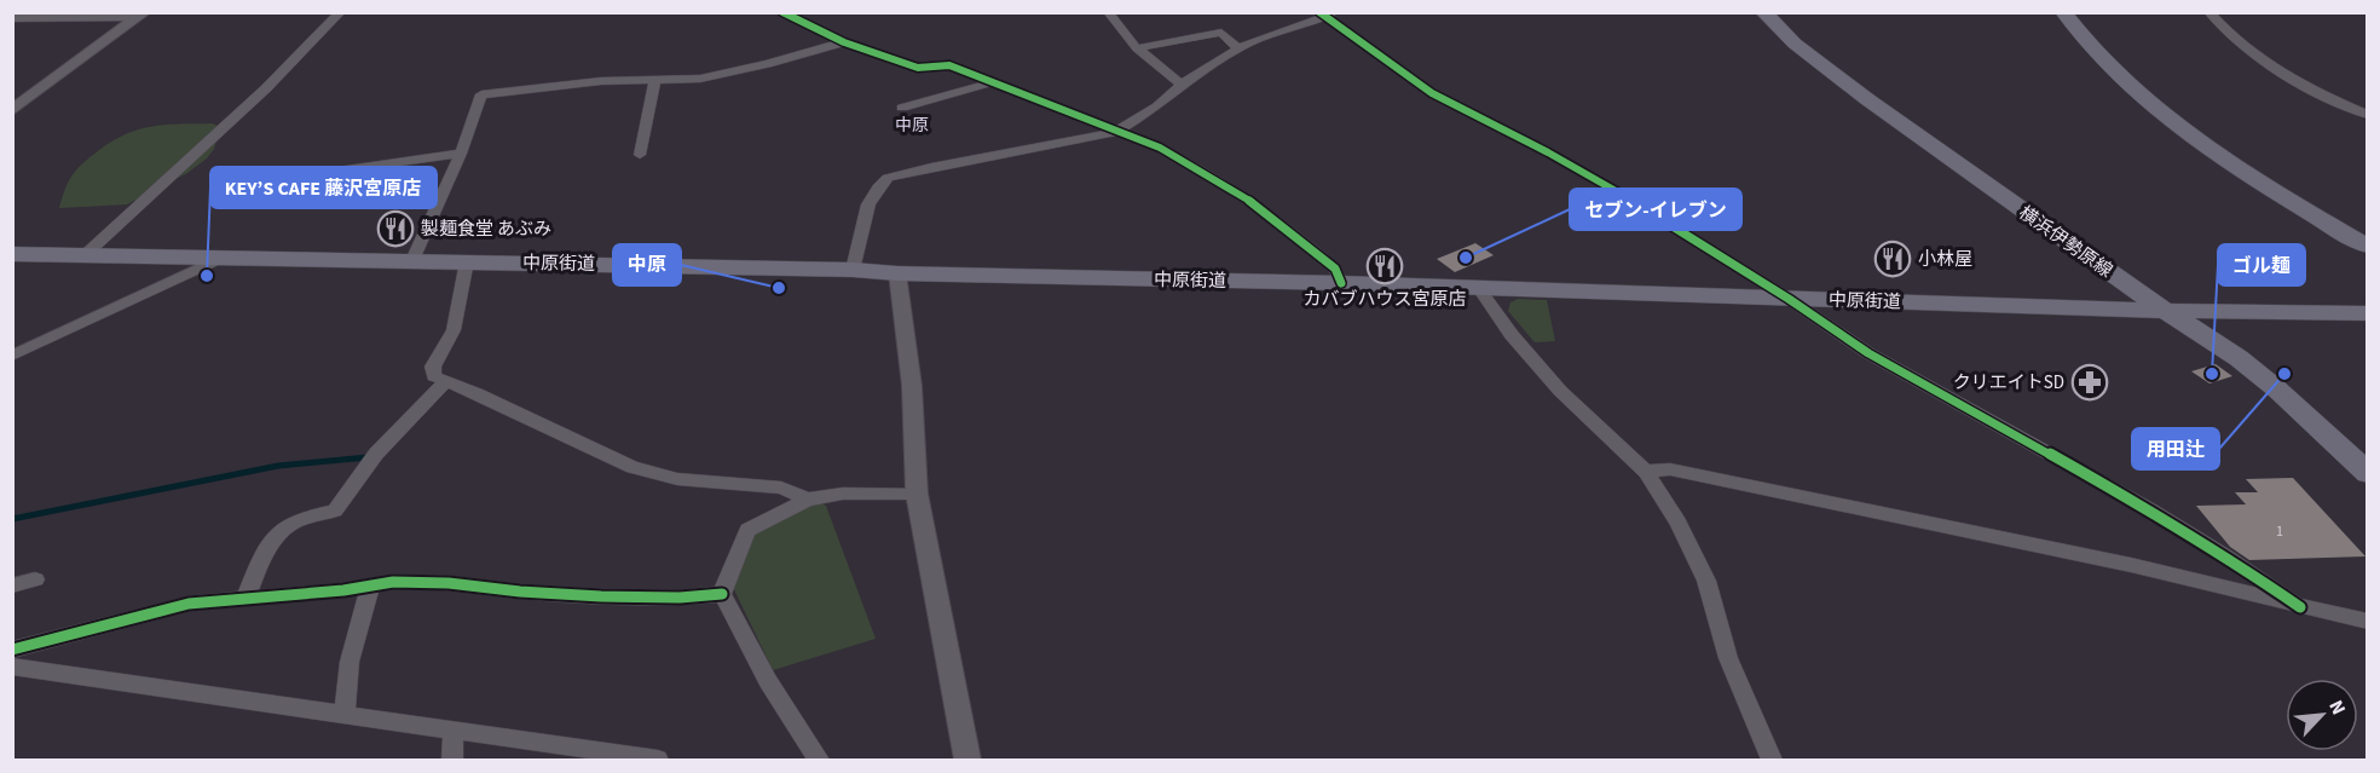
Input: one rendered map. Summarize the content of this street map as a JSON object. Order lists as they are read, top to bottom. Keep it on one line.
{"streets":{"main road":["横浜伊勢原線","中原街道"]},"crossings":[["横浜伊勢原線","中原街道"]],"districts":["中原"],"places":{"restaurant":["製麺食堂 あぶみ","小林屋","カバブハウス宮原店"],"other":["セブン-イレブン","KEY’S CAFE 藤沢宮原店","中原","ゴル麺","用田辻"],"pharmacy":["クリエイトSD"]},"house_numbers":["1"],"north":"top right"}
